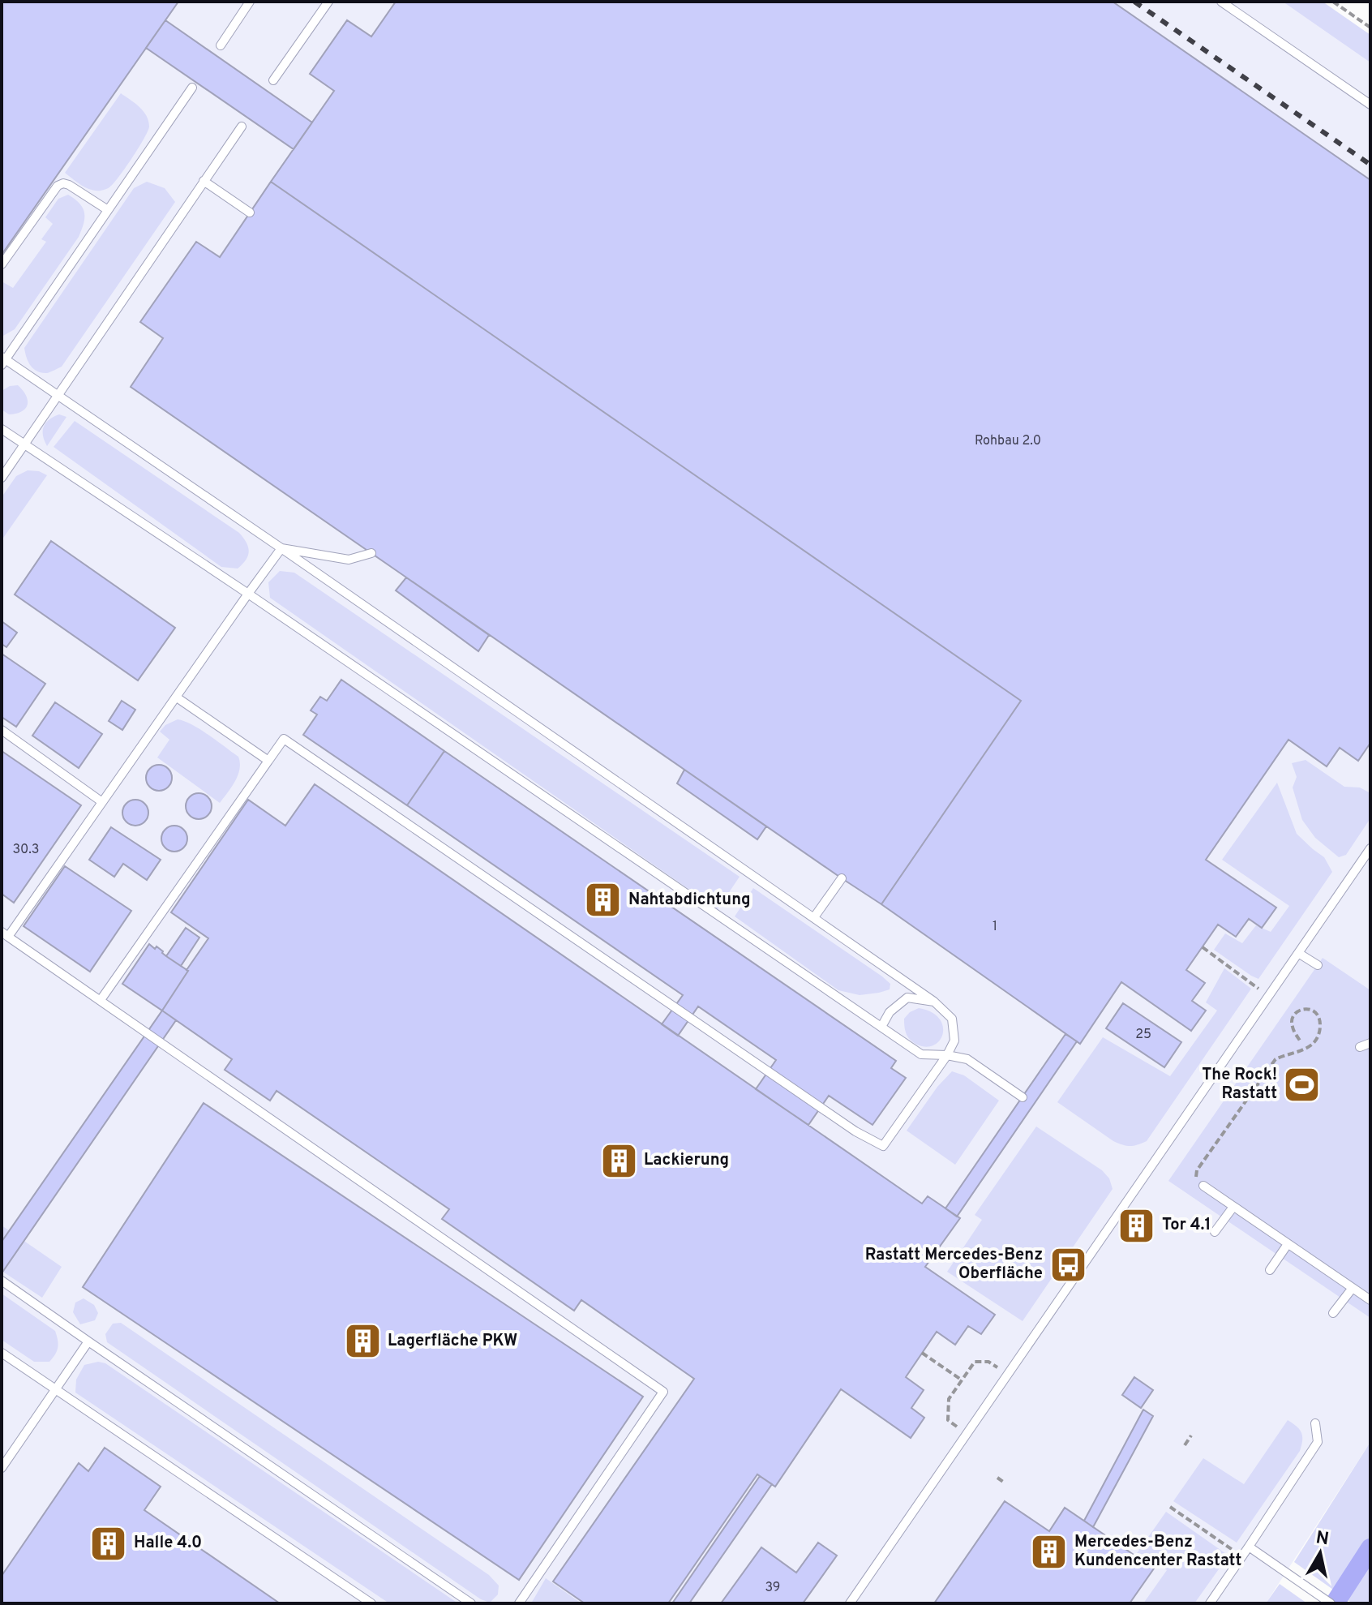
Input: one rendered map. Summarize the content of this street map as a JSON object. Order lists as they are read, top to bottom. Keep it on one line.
{"places":{"building":["Nahtabdichtung","Lackierung","Tor 4.1","Lagerfläche PKW","Halle 4.0","Mercedes-Benz Kundencenter Rastatt"],"sports":["The Rock! Rastatt"],"bus stop":["Rastatt Mercedes-Benz Oberfläche"]},"house_numbers":["Rohbau 2.0","30.3","1","25","39"],"north":"top"}
